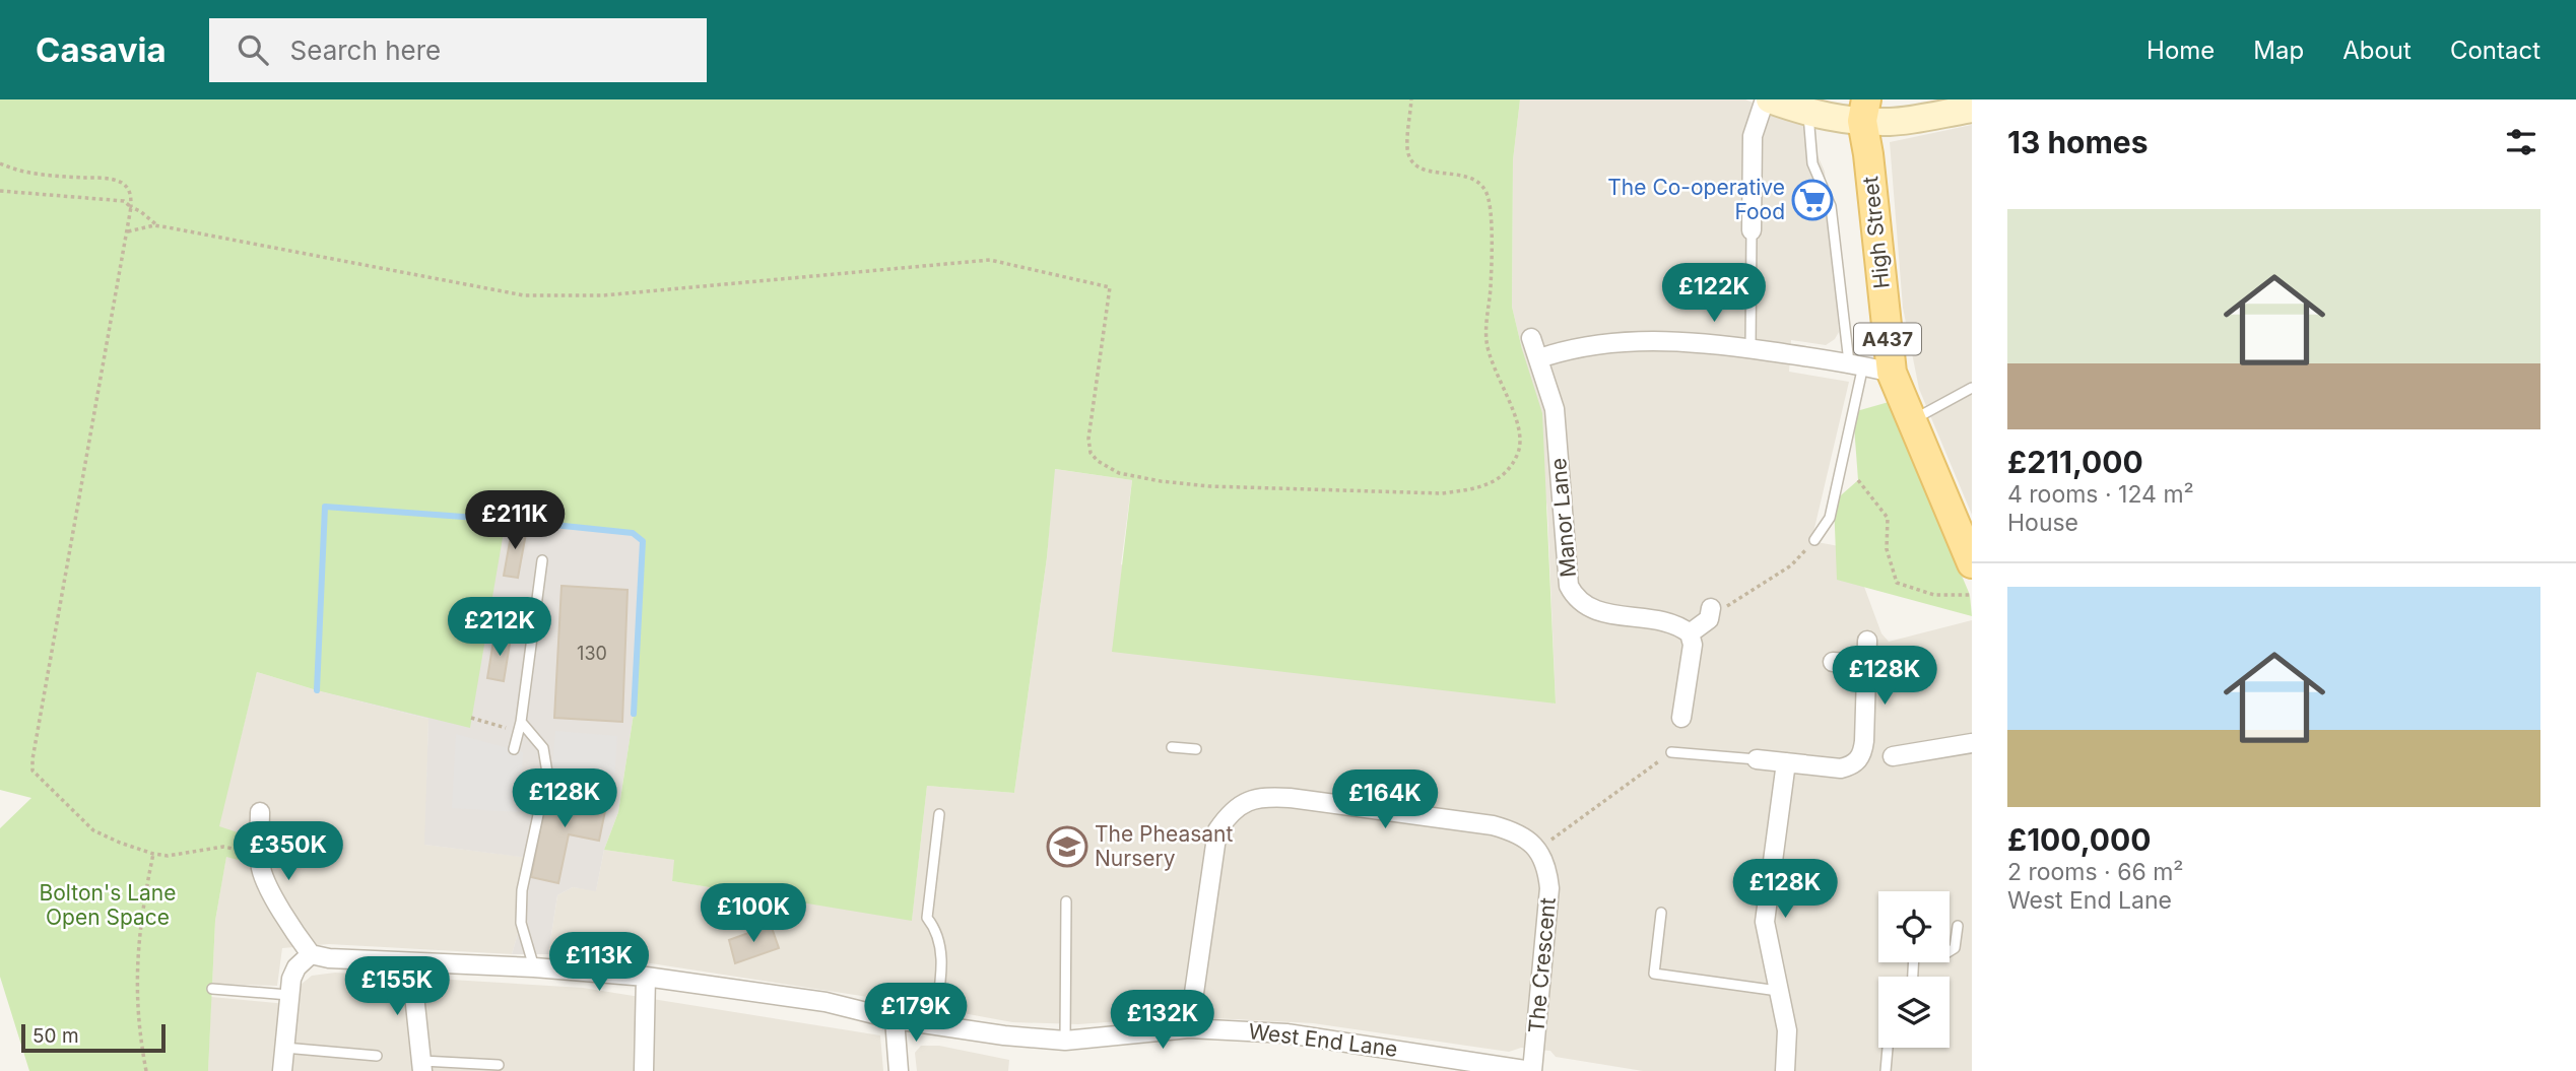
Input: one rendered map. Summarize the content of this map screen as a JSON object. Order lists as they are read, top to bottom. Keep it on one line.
{"streets":{"main road":["High Street","A437"],"street":["Manor Lane","The Crescent","West End Lane"]},"crossings":[["The Crescent","West End Lane"]],"parks":["Bolton's Lane Open Space"],"places":{"supermarket":["The Co-operative Food"],"school or university":["The Pheasant Nursery"]},"house_numbers":["130"],"scale_bar":"50 m","page":{"header":"Casavia","search":"Search here","nav":["Home","Map","About","Contact"],"heading":"13 homes","list":[{"name":"£211,000","note":"4 rooms · 124 m² · House"},{"name":"£100,000","note":"2 rooms · 66 m² · West End Lane"}],"price":["£122K","£211K","£212K","£128K","£128K","£164K","£350K","£128K","£100K","£113K","£155K","£179K","£132K"],"scale":"50 m"}}
